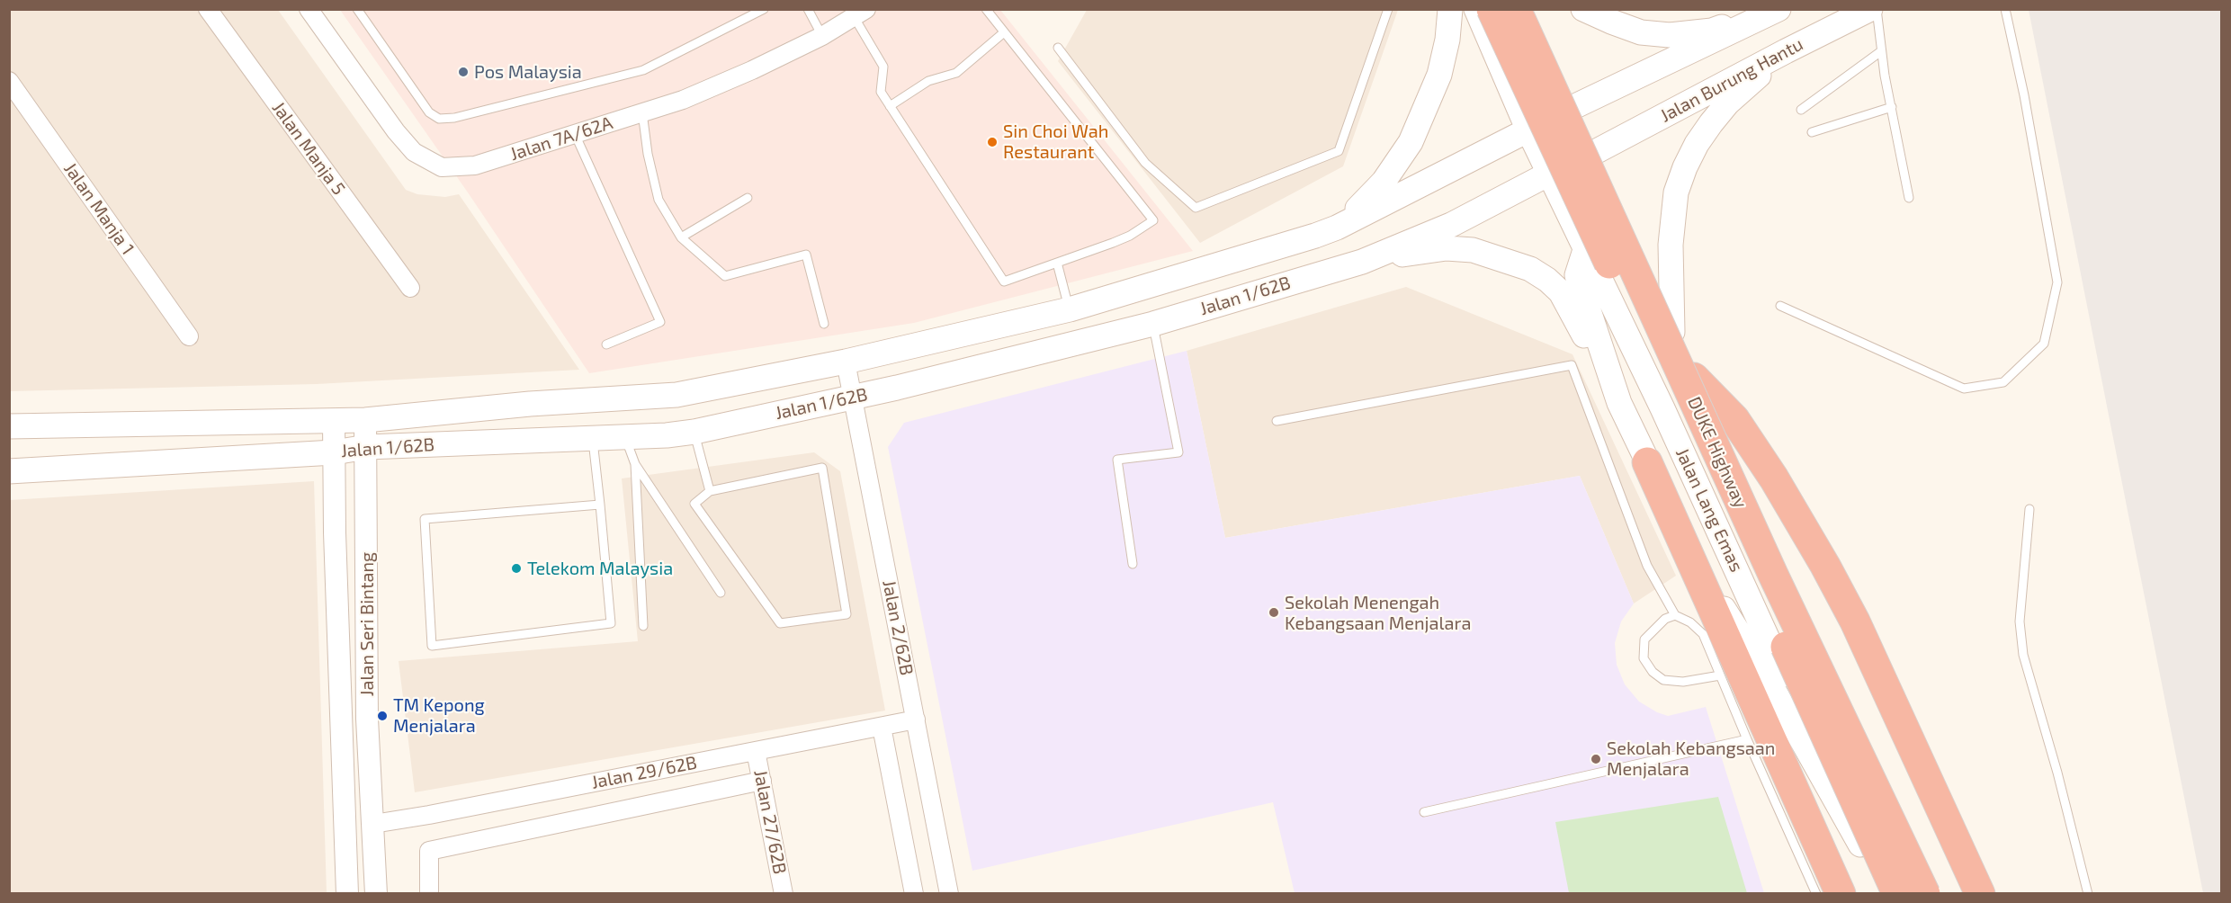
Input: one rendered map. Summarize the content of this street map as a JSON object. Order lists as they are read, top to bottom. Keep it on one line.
{"streets":{"highway":["DUKE Highway"],"main road":["Jalan Burung Hantu","Jalan 1/62B","Jalan Lang Emas"],"street":["Jalan 7A/62A","Jalan Manja 5","Jalan Manja 1","Jalan Seri Bintang","Jalan 2/62B","Jalan 29/62B","Jalan 27/62B"]},"crossings":[["Jalan Burung Hantu","Jalan 1/62B"],["Jalan 1/62B","Jalan Lang Emas"],["Jalan 1/62B","Jalan Seri Bintang"],["Jalan 1/62B","Jalan 2/62B"],["Jalan Seri Bintang","Jalan 29/62B"],["Jalan 2/62B","Jalan 29/62B"],["Jalan 29/62B","Jalan 27/62B"]],"places":["Pos Malaysia","Sin Choi Wah Restaurant","Telekom Malaysia","Sekolah Menengah Kebangsaan Menjalara","TM Kepong Menjalara","Sekolah Kebangsaan Menjalara"]}
